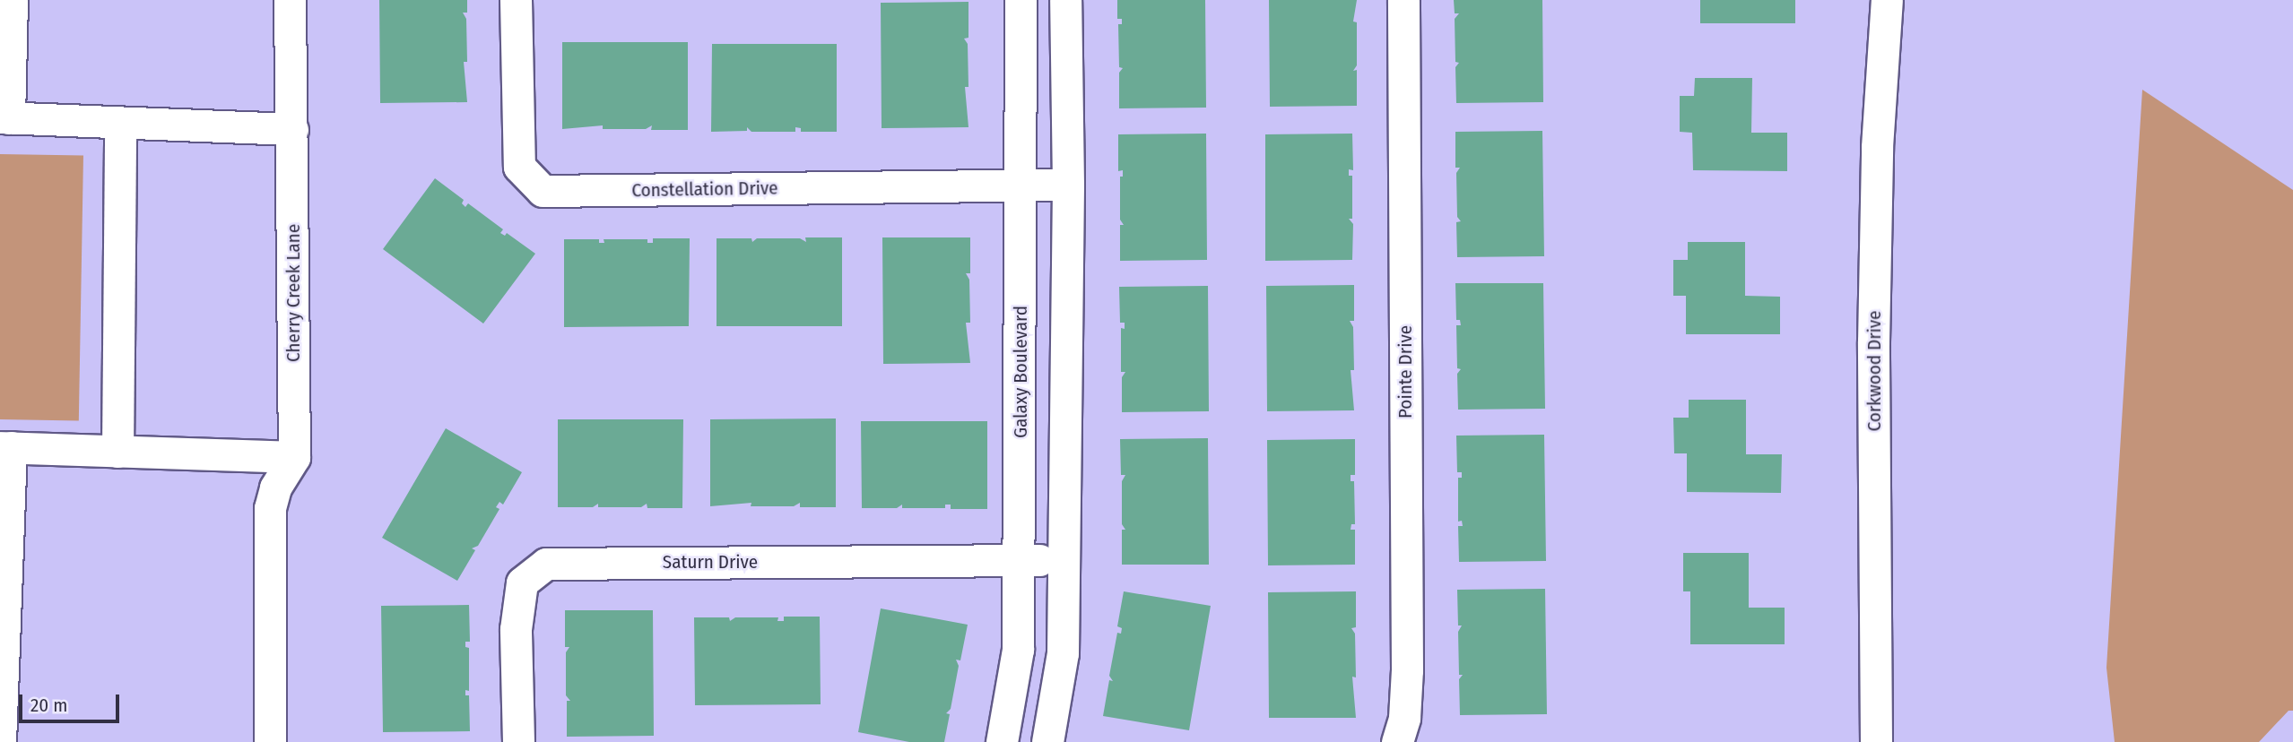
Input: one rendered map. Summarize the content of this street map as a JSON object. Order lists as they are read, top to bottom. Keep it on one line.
{"streets":{"street":["Constellation Drive","Cherry Creek Lane","Corkwood Drive","Galaxy Boulevard","Pointe Drive","Saturn Drive"]},"crossings":[["Constellation Drive","Galaxy Boulevard"],["Galaxy Boulevard","Saturn Drive"]],"scale_bar":"20 m"}
